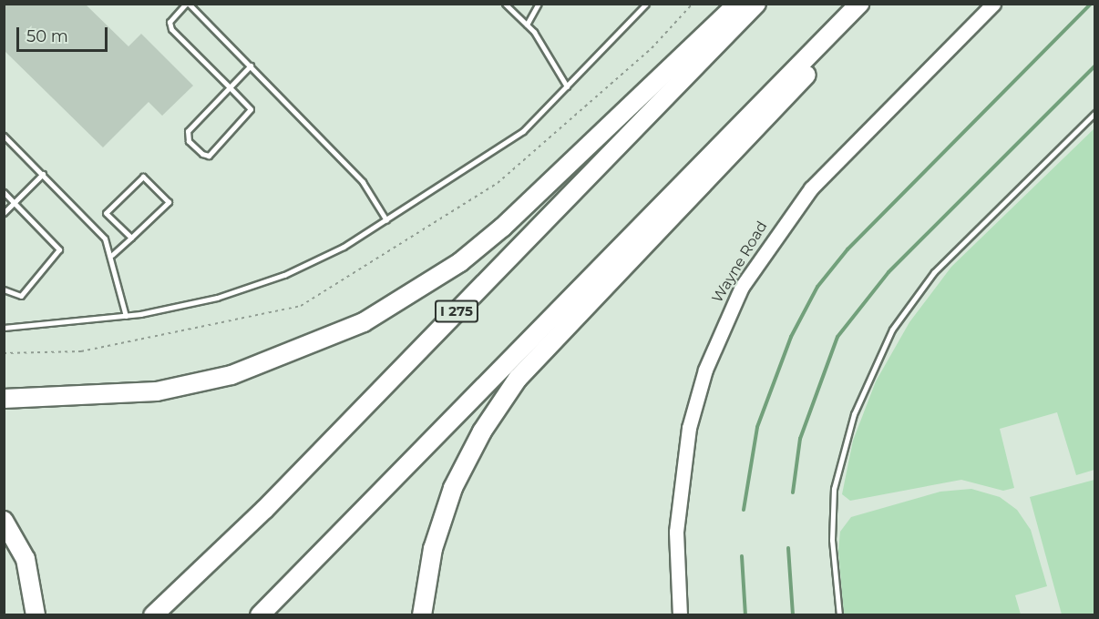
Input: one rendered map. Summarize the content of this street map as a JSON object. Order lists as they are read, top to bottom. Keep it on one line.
{"streets":{"highway":["I 275"],"main road":["Wayne Road"]},"scale_bar":"50 m"}
